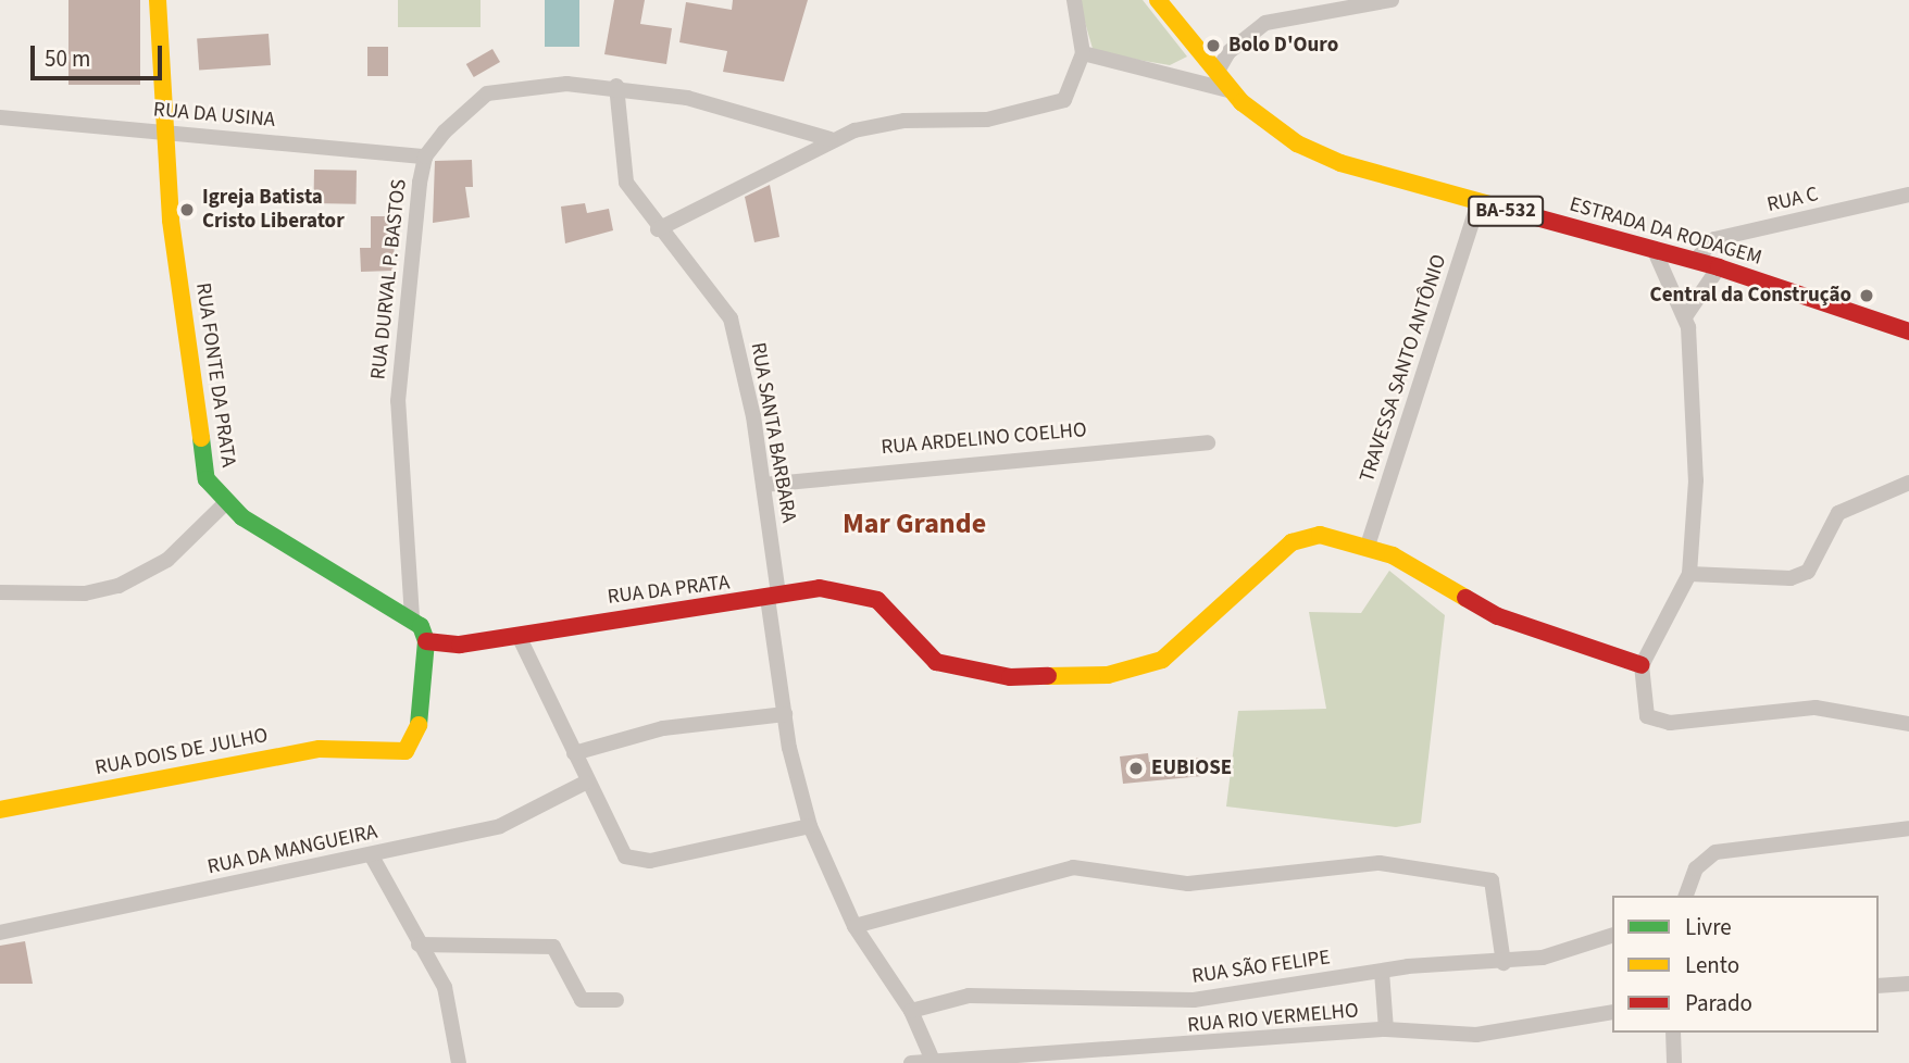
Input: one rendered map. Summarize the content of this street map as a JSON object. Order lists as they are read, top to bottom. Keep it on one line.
{"streets":{"street":["RUA DA USINA","RUA C","BA-532","ESTRADA DA RODAGEM","RUA DURVAL P. BASTOS","TRAVESSA SANTO ANTÔNIO","RUA FONTE DA PRATA","RUA SANTA BARBARA","RUA ARDELINO COELHO","RUA DA PRATA","RUA DOIS DE JULHO","RUA DA MANGUEIRA","RUA SÃO FELIPE","RUA RIO VERMELHO"]},"crossings":[["RUA DA USINA","RUA DURVAL P. BASTOS"],["RUA DA USINA","RUA FONTE DA PRATA"],["RUA C","ESTRADA DA RODAGEM"],["ESTRADA DA RODAGEM","TRAVESSA SANTO ANTÔNIO"],["RUA DURVAL P. BASTOS","RUA SANTA BARBARA"],["TRAVESSA SANTO ANTÔNIO","RUA DA PRATA"],["RUA SANTA BARBARA","RUA ARDELINO COELHO"],["RUA SANTA BARBARA","RUA DA PRATA"],["RUA SANTA BARBARA","RUA SÃO FELIPE"],["RUA SANTA BARBARA","RUA RIO VERMELHO"]],"districts":["Mar Grande"],"places":["Bolo D'Ouro","Igreja Batista Cristo Liberator","Central da Construção","EUBIOSE"],"legend":["Livre","Lento","Parado"],"scale_bar":"50 m"}
